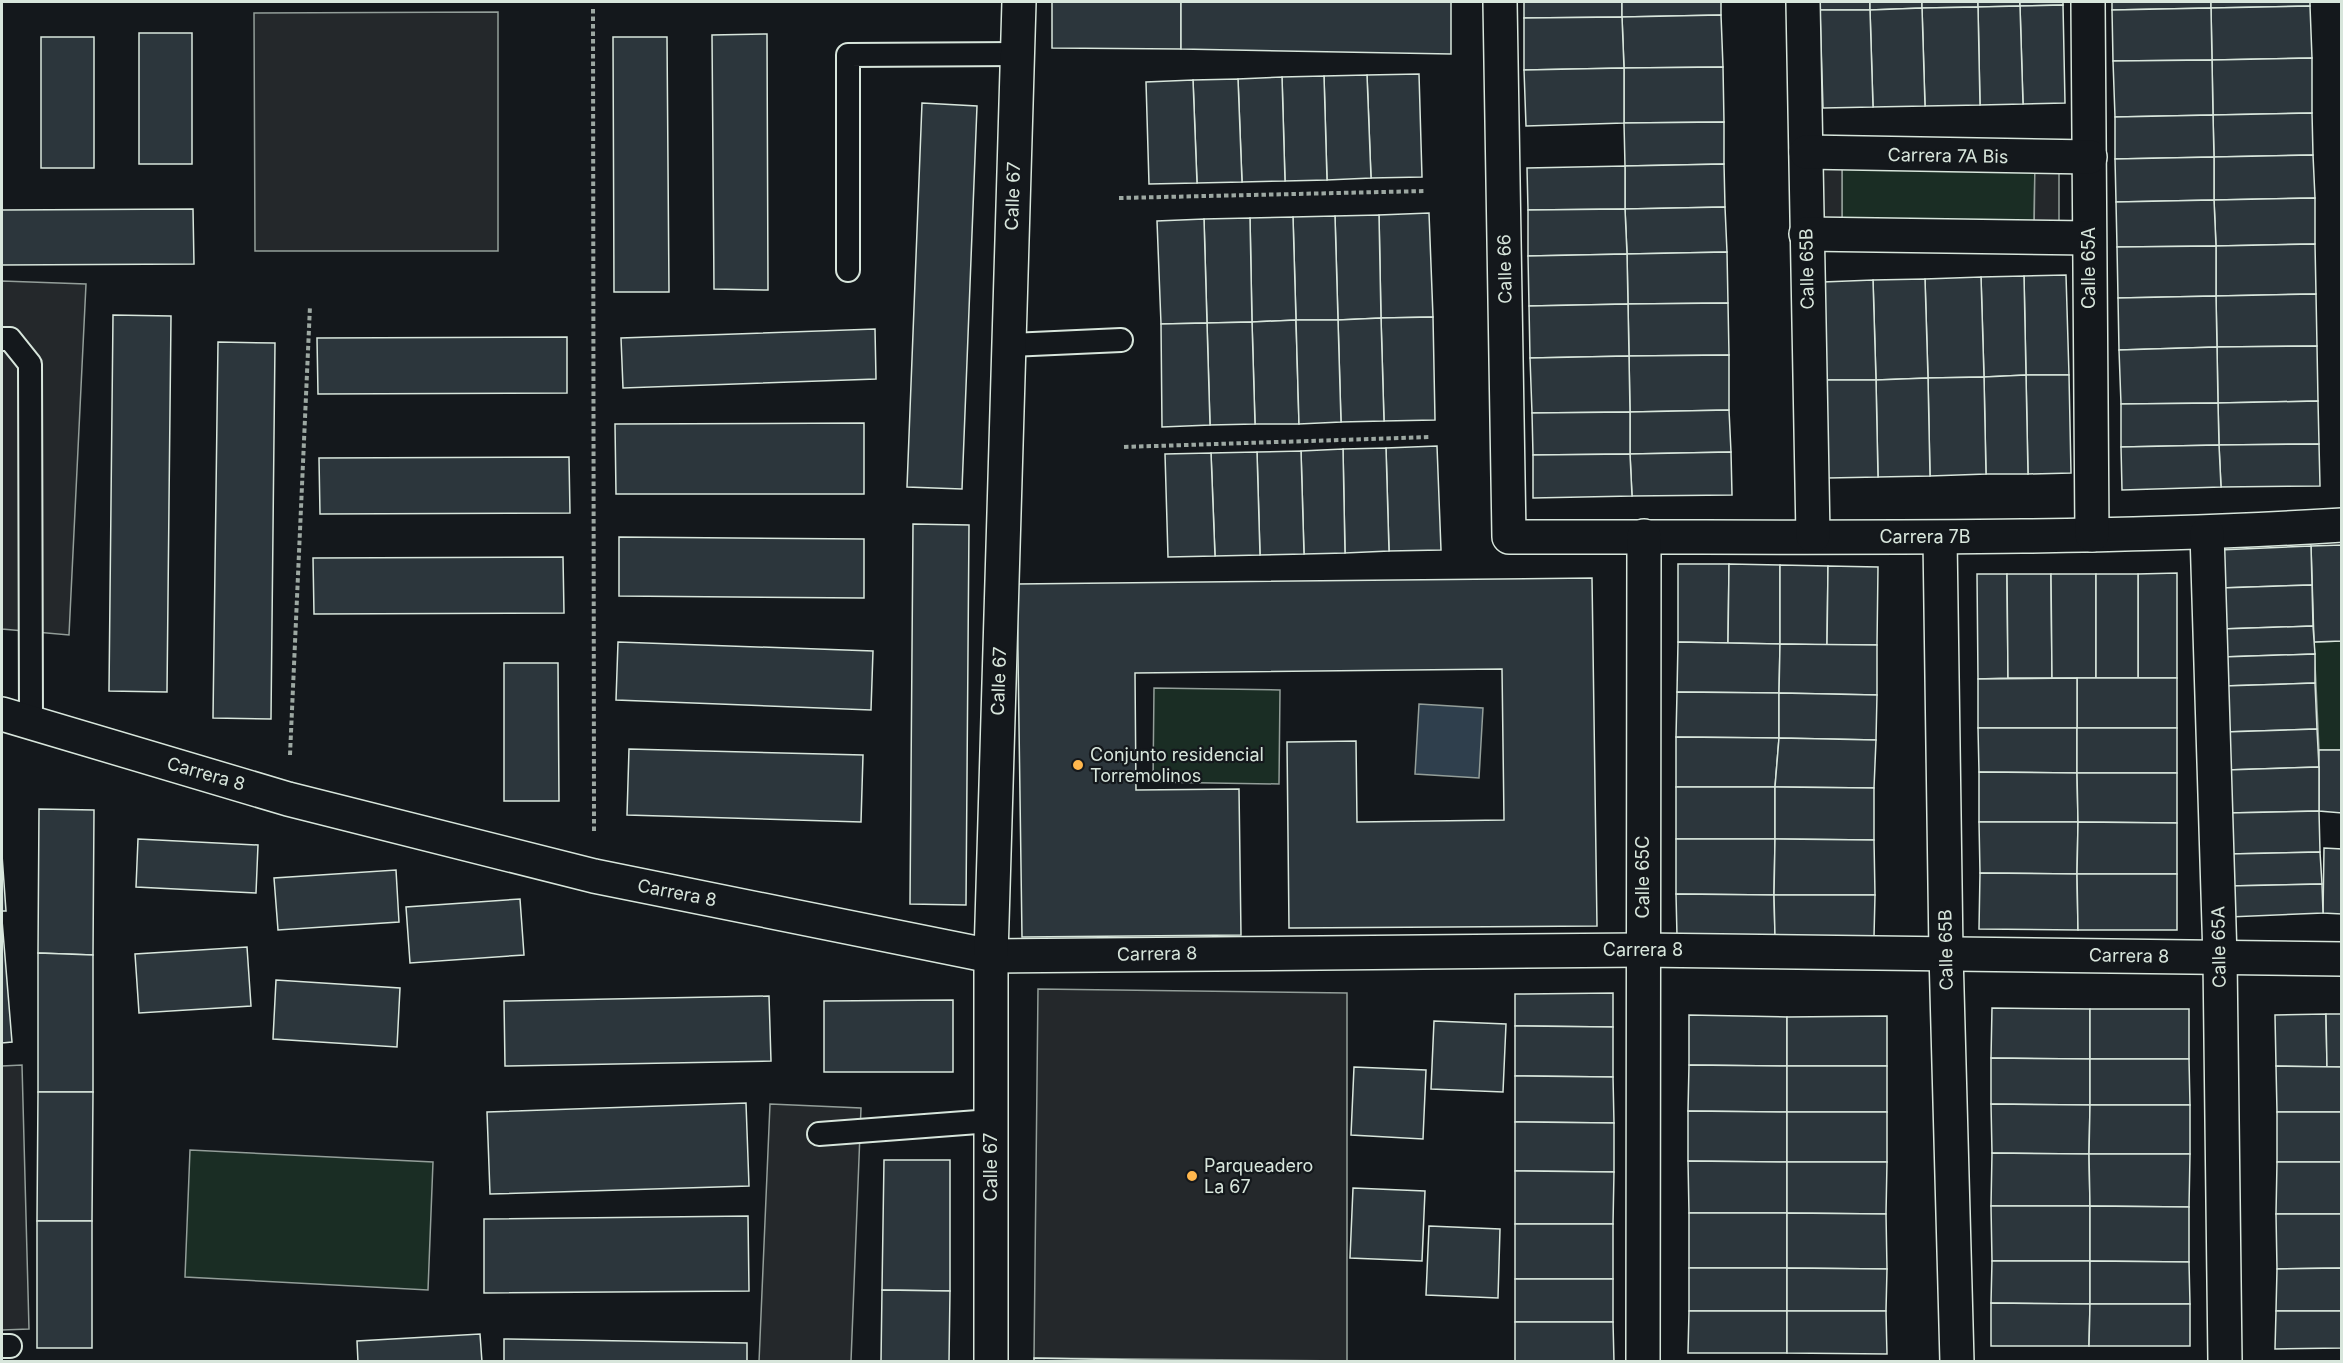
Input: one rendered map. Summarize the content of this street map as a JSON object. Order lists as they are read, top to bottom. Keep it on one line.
{"streets":{"street":["Carrera 7A Bis","Calle 67","Calle 65A","Calle 66","Calle 65B","Carrera 7B","Carrera 8","Calle 65C"]},"crossings":[["Carrera 7A Bis","Calle 65A"],["Carrera 7A Bis","Calle 65B"],["Calle 67","Carrera 8"],["Calle 65A","Carrera 7B"],["Calle 65A","Carrera 8"],["Calle 66","Carrera 7B"],["Calle 65B","Carrera 7B"],["Calle 65B","Carrera 8"],["Carrera 7B","Calle 65C"],["Carrera 8","Calle 65C"]],"places":["Conjunto residencial Torremolinos","Parqueadero La 67"]}
